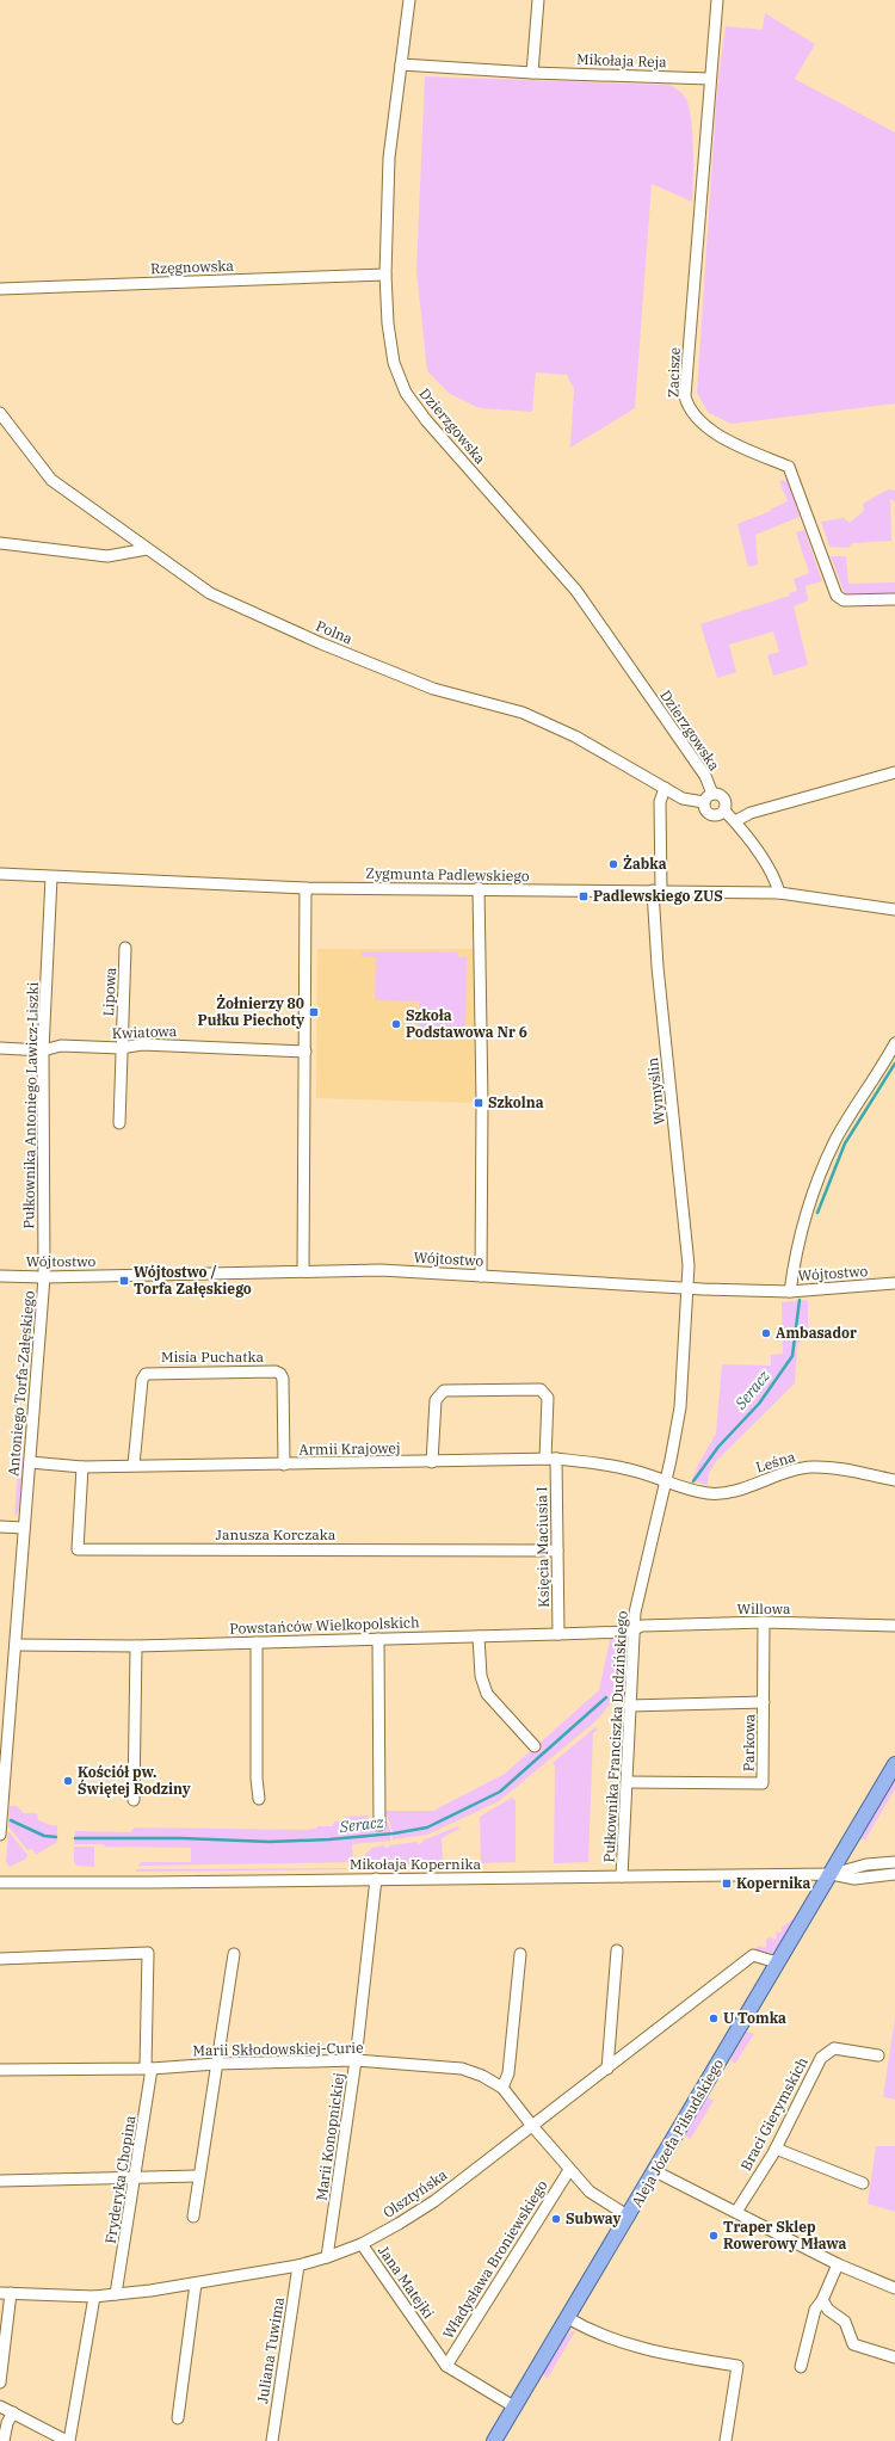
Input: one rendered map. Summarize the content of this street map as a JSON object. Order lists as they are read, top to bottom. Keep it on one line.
{"streets":{"main road":["Aleja Józefa Piłsudskiego"],"street":["Mikołaja Reja","Rzęgnowska","Zacisze","Dzierzgowska","Polna","Zygmunta Padlewskiego","Lipowa","Kwiatowa","Wymyślin","Pułkownika Antoniego Lawicz-Liszki","Wójtostwo","Misia Puchatka","Antoniego Torfa-Załęskiego","Armii Krajowej","Leśna","Janusza Korczaka","Księcia Maciusia I","Willowa","Powstańców Wielkopolskich","Pułkownika Franciszka Dudzińskiego","Parkowa","Mikołaja Kopernika","Marii Skłodowskiej-Curie","Braci Gierymskich","Marii Konopnickiej","Fryderyka Chopina","Olsztyńska","Władysława Broniewskiego","Jana Matejki","Juliana Tuwima"]},"crossings":[["Mikołaja Reja","Zacisze"],["Mikołaja Reja","Dzierzgowska"],["Rzęgnowska","Dzierzgowska"],["Dzierzgowska","Polna"],["Dzierzgowska","Zygmunta Padlewskiego"],["Polna","Wymyślin"],["Zygmunta Padlewskiego","Wymyślin"],["Zygmunta Padlewskiego","Pułkownika Antoniego Lawicz-Liszki"],["Lipowa","Kwiatowa"],["Kwiatowa","Pułkownika Antoniego Lawicz-Liszki"],["Wymyślin","Wójtostwo"],["Wymyślin","Pułkownika Franciszka Dudzińskiego"],["Pułkownika Antoniego Lawicz-Liszki","Wójtostwo"],["Pułkownika Antoniego Lawicz-Liszki","Antoniego Torfa-Załęskiego"],["Wójtostwo","Antoniego Torfa-Załęskiego"],["Wójtostwo","Pułkownika Franciszka Dudzińskiego"],["Misia Puchatka","Armii Krajowej"],["Antoniego Torfa-Załęskiego","Armii Krajowej"],["Antoniego Torfa-Załęskiego","Powstańców Wielkopolskich"],["Armii Krajowej","Leśna"],["Armii Krajowej","Janusza Korczaka"],["Armii Krajowej","Księcia Maciusia I"],["Armii Krajowej","Pułkownika Franciszka Dudzińskiego"],["Leśna","Pułkownika Franciszka Dudzińskiego"],["Janusza Korczaka","Księcia Maciusia I"],["Księcia Maciusia I","Powstańców Wielkopolskich"],["Willowa","Powstańców Wielkopolskich"],["Willowa","Pułkownika Franciszka Dudzińskiego"],["Willowa","Parkowa"],["Powstańców Wielkopolskich","Pułkownika Franciszka Dudzińskiego"],["Pułkownika Franciszka Dudzińskiego","Parkowa"],["Pułkownika Franciszka Dudzińskiego","Mikołaja Kopernika"],["Mikołaja Kopernika","Aleja Józefa Piłsudskiego"],["Mikołaja Kopernika","Marii Konopnickiej"],["Marii Skłodowskiej-Curie","Aleja Józefa Piłsudskiego"],["Marii Skłodowskiej-Curie","Marii Konopnickiej"],["Marii Skłodowskiej-Curie","Fryderyka Chopina"],["Marii Skłodowskiej-Curie","Olsztyńska"],["Marii Skłodowskiej-Curie","Władysława Broniewskiego"],["Aleja Józefa Piłsudskiego","Olsztyńska"],["Aleja Józefa Piłsudskiego","Jana Matejki"],["Marii Konopnickiej","Olsztyńska"],["Fryderyka Chopina","Olsztyńska"],["Olsztyńska","Jana Matejki"],["Olsztyńska","Juliana Tuwima"],["Władysława Broniewskiego","Jana Matejki"]],"water":["Seracz"],"places":{"other":["Żabka","Szkoła Podstawowa Nr 6","Ambasador","Kościół pw. Świętej Rodziny","U Tomka","Subway","Traper Sklep Rowerowy Mława"],"transit":["Padlewskiego ZUS","Żołnierzy 80 Pułku Piechoty","Szkolna","Wójtostwo / Torfa Załęskiego","Kopernika"]}}
